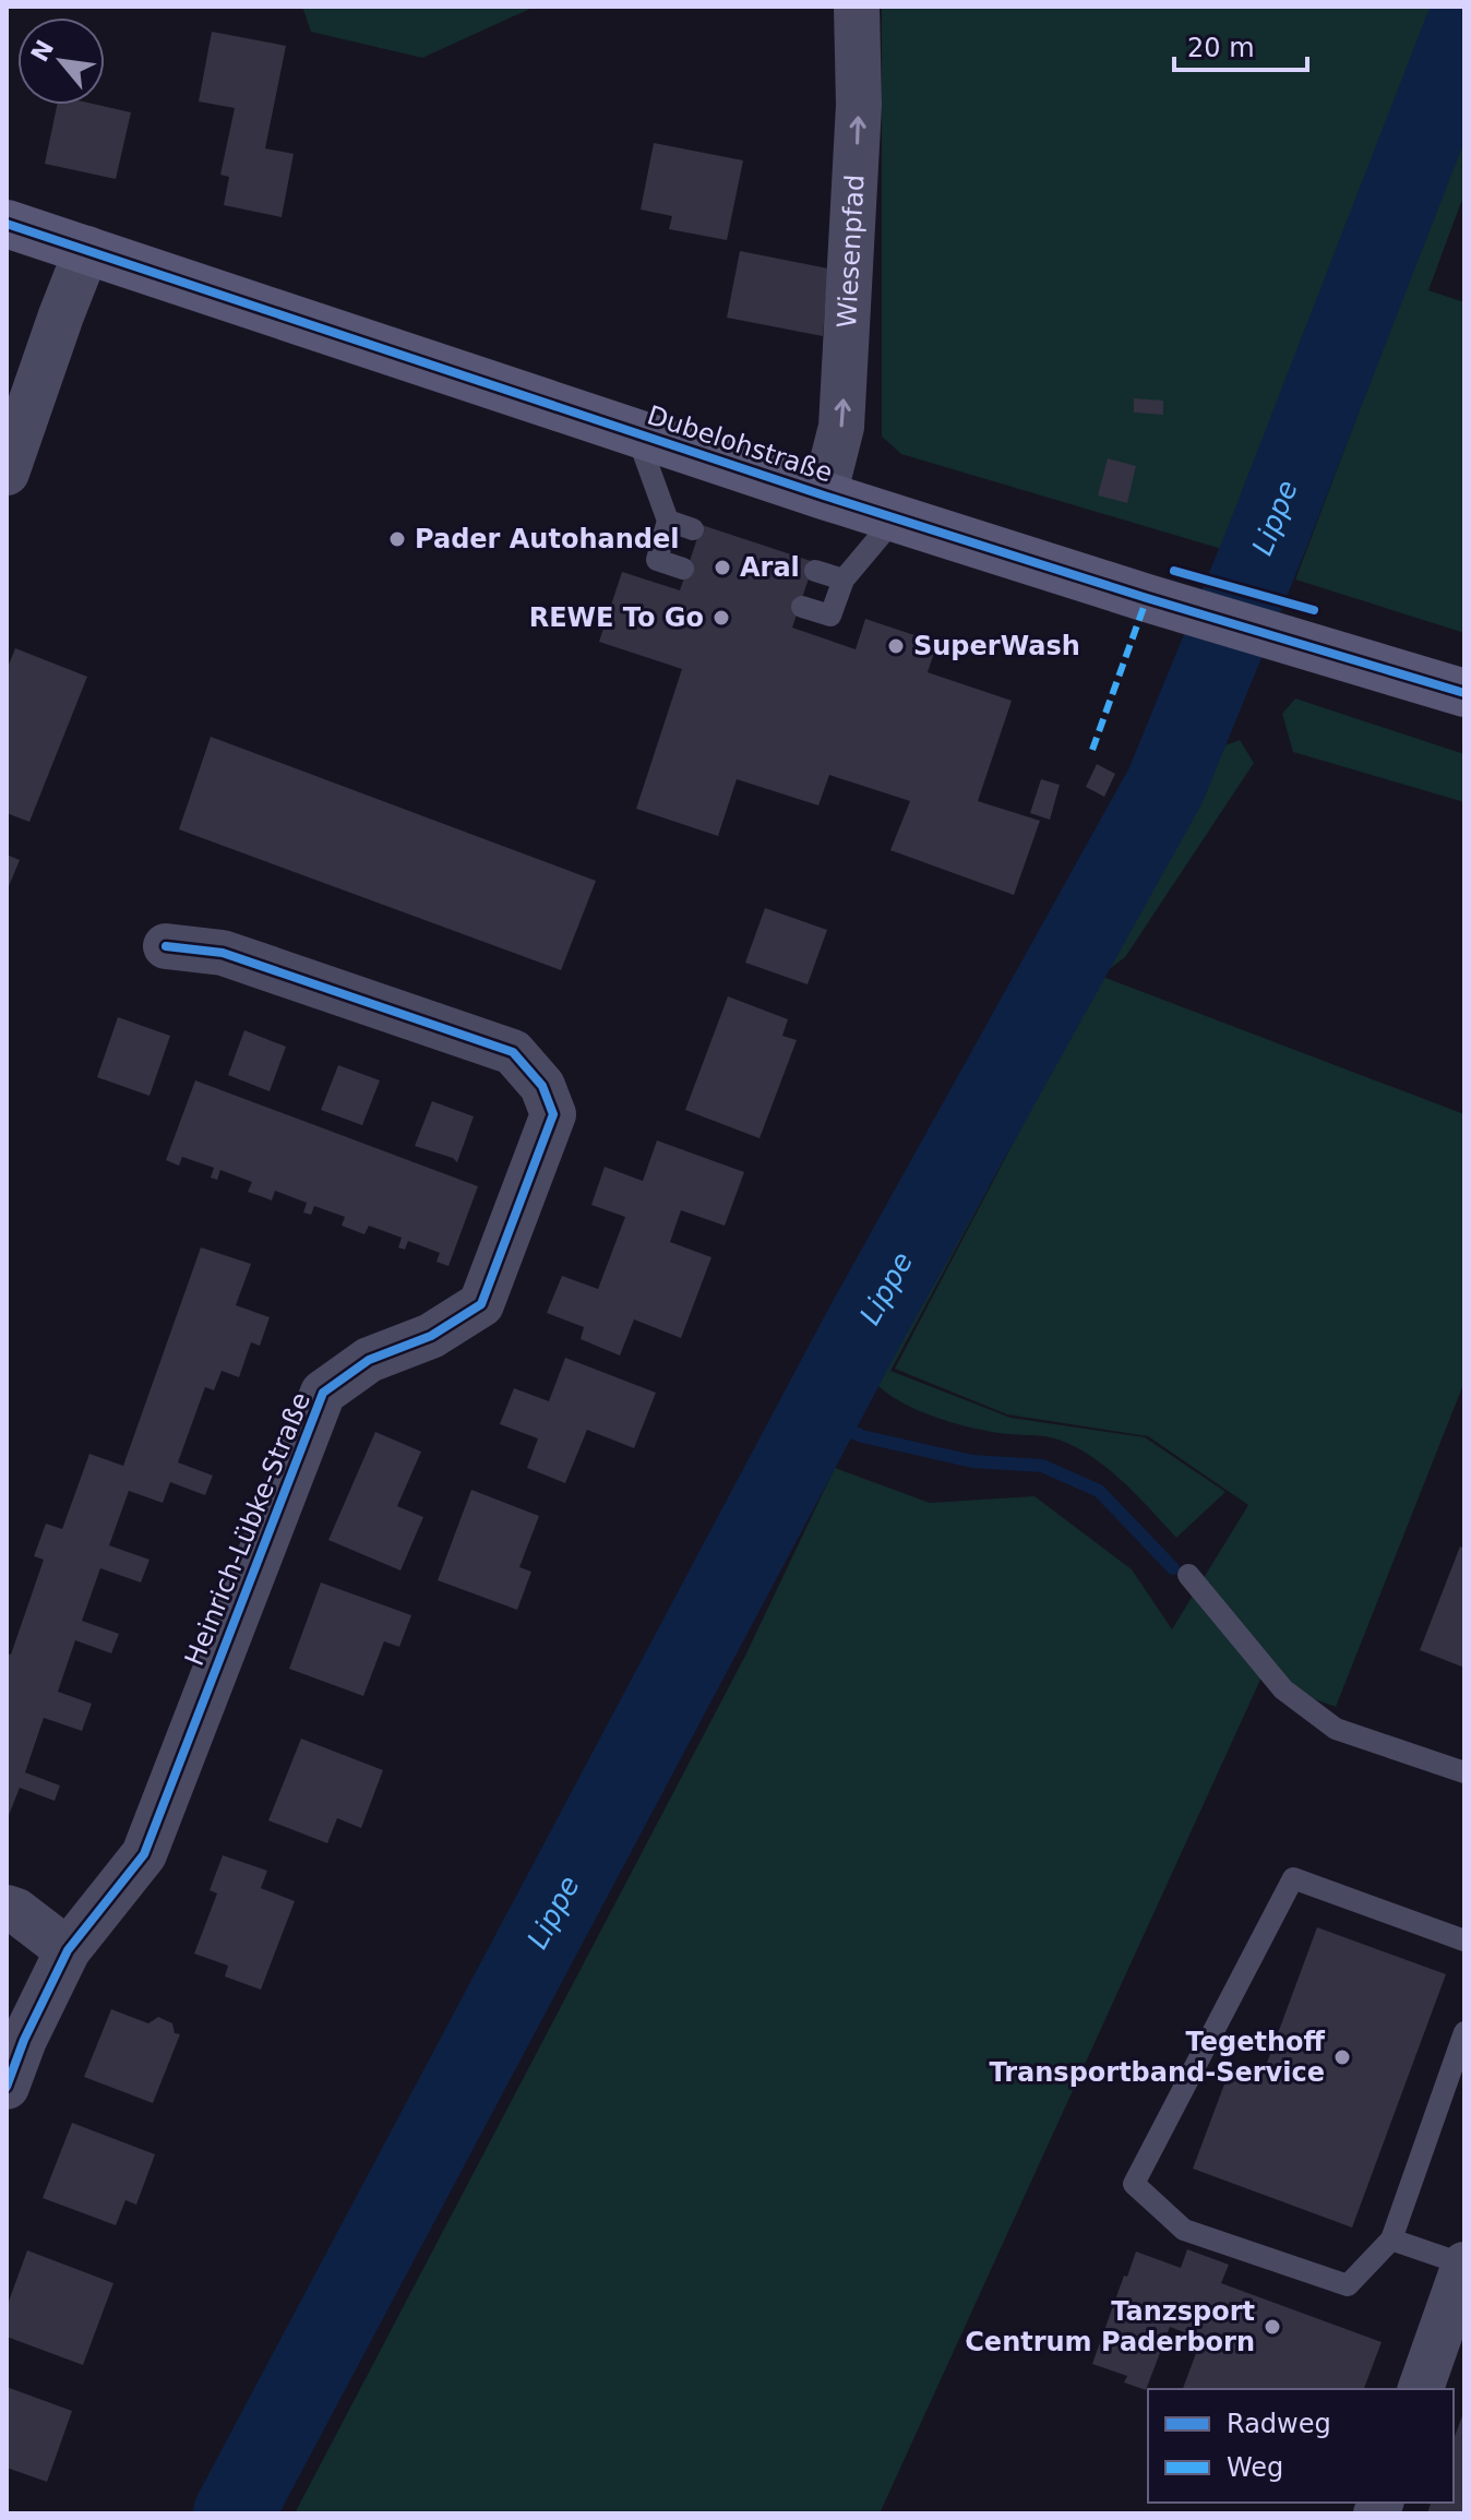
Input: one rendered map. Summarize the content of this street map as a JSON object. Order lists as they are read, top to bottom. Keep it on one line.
{"streets":{"main road":["Dubelohstraße"],"street":["Wiesenpfad","Heinrich-Lübke-Straße"]},"crossings":[["Wiesenpfad","Dubelohstraße"]],"one_way":["Wiesenpfad"],"water":["Lippe"],"places":["Pader Autohandel","Aral","REWE To Go","SuperWash","Tegethoff Transportband-Service","Tanzsport Centrum Paderborn"],"legend":["Radweg","Weg"],"scale_bar":"20 m","north":"top left"}
